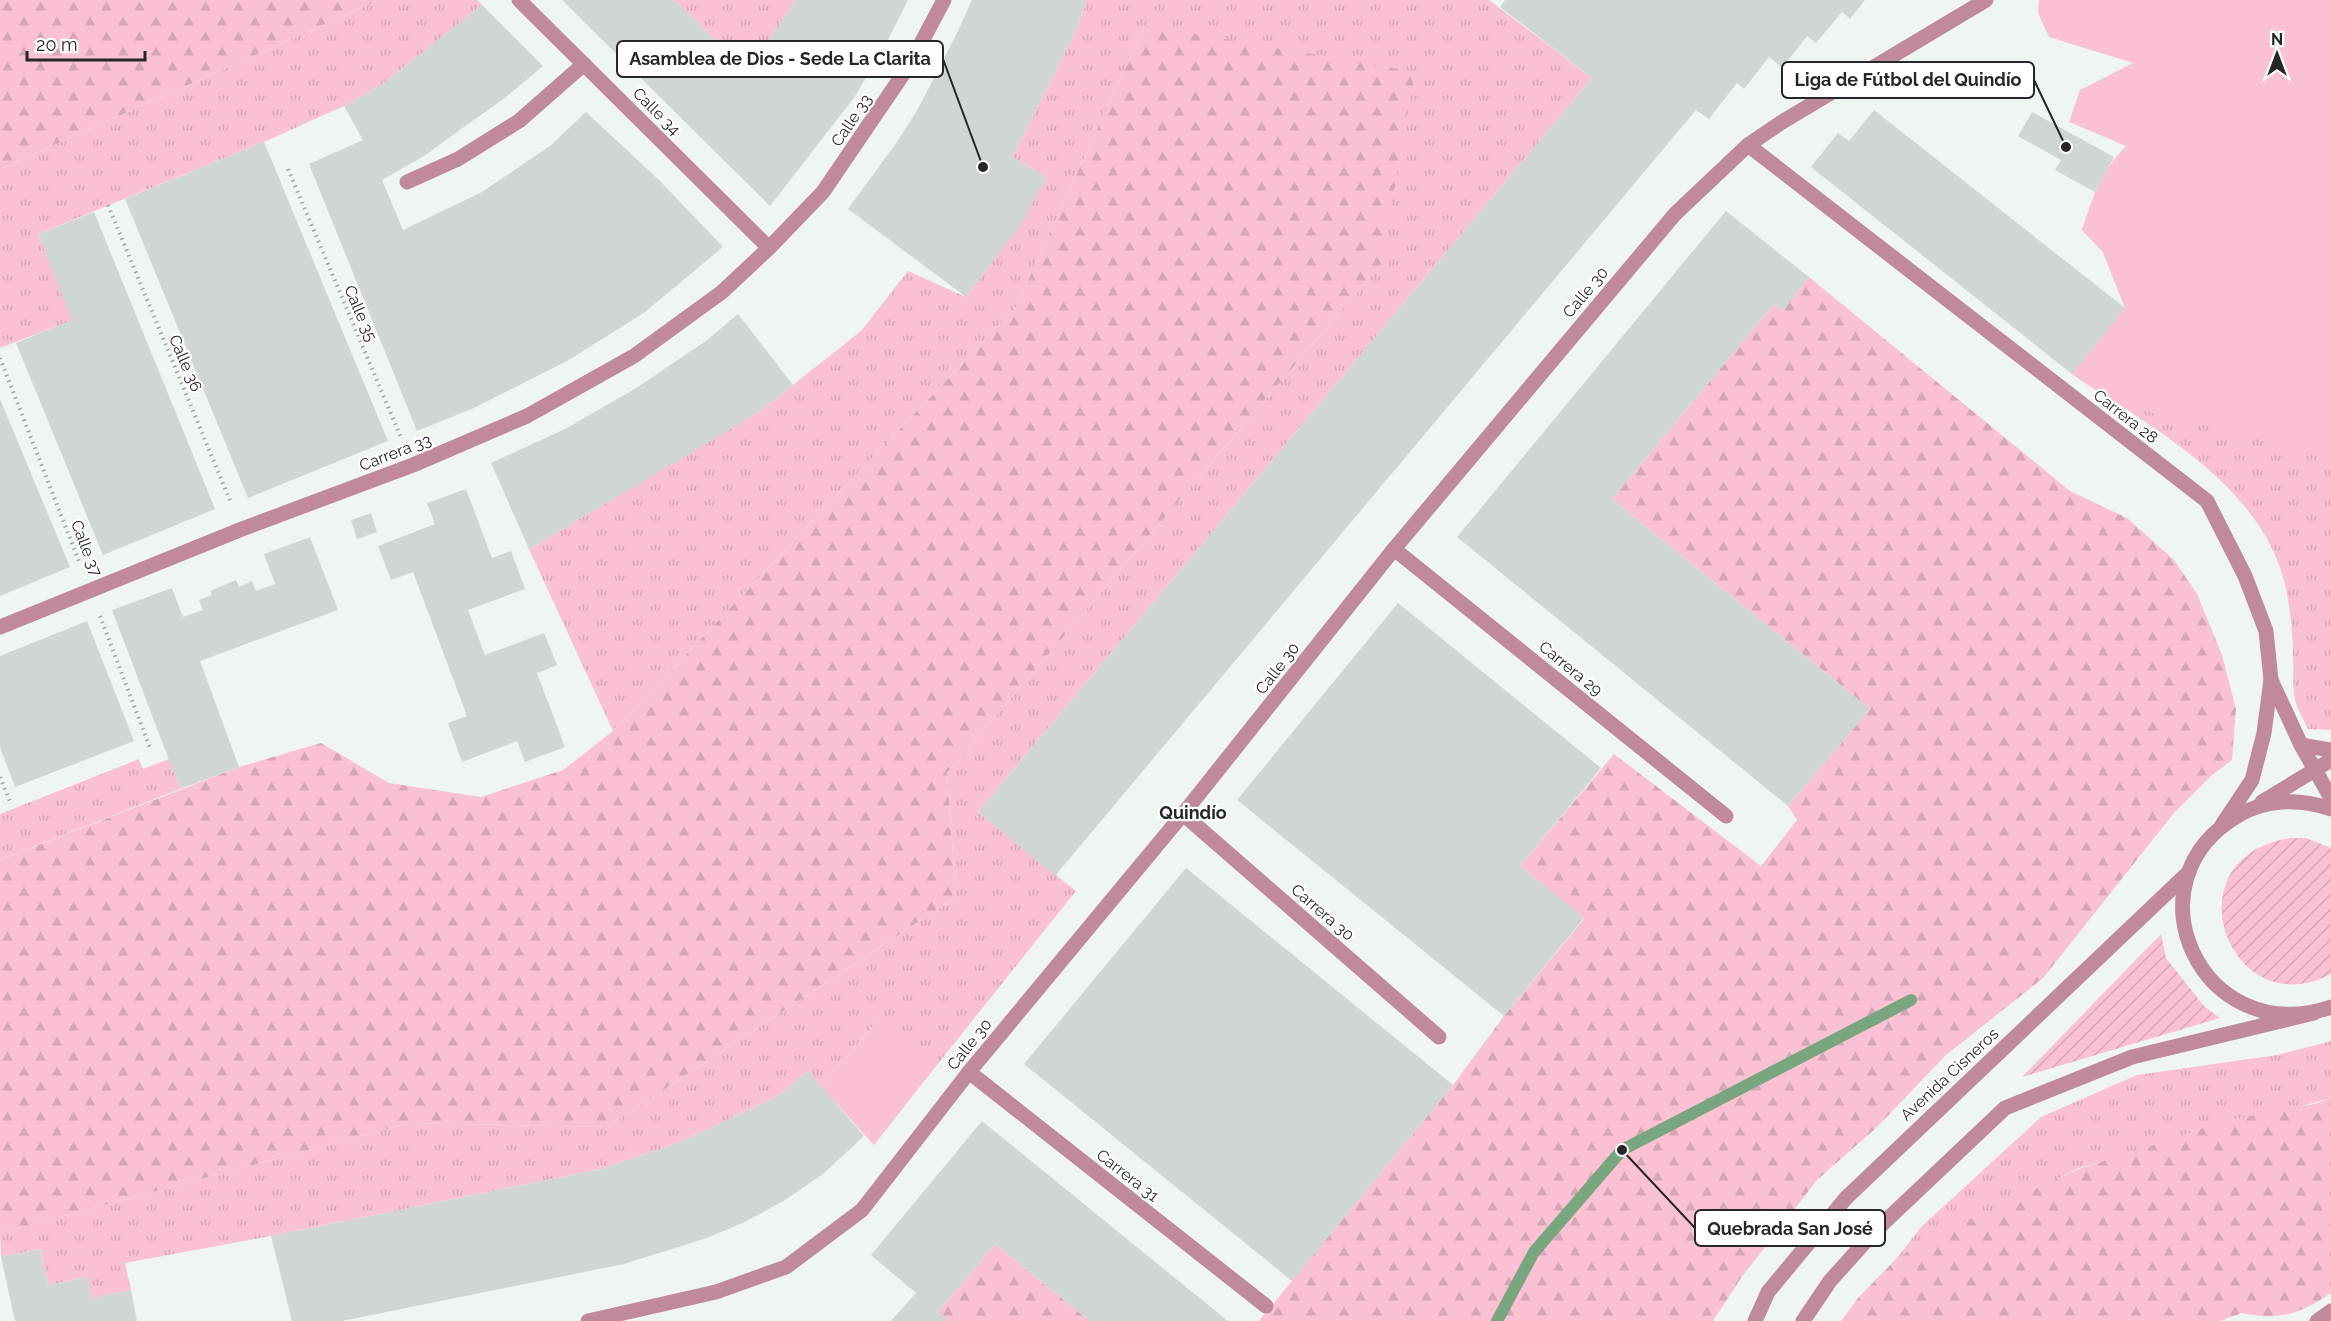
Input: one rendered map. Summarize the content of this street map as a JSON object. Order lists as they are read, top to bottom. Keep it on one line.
{"streets":{"street":["Calle 34","Calle 33","Calle 30","Carrera 28","Carrera 33","Carrera 29","Carrera 30","Avenida Cisneros","Carrera 31"],"path":["Calle 35","Calle 36","Calle 37"]},"crossings":[["Calle 34","Calle 33"],["Calle 34","Carrera 33"],["Calle 33","Carrera 33"],["Calle 30","Carrera 28"],["Calle 30","Carrera 29"],["Calle 30","Carrera 30"],["Calle 30","Carrera 31"],["Calle 35","Carrera 33"],["Calle 36","Carrera 33"],["Carrera 33","Calle 37"]],"districts":["Quindío"],"places":["Liga de Fútbol del Quindío","Asamblea de Dios - Sede La Clarita","Quebrada San José"],"scale_bar":"20 m","north":"top"}
